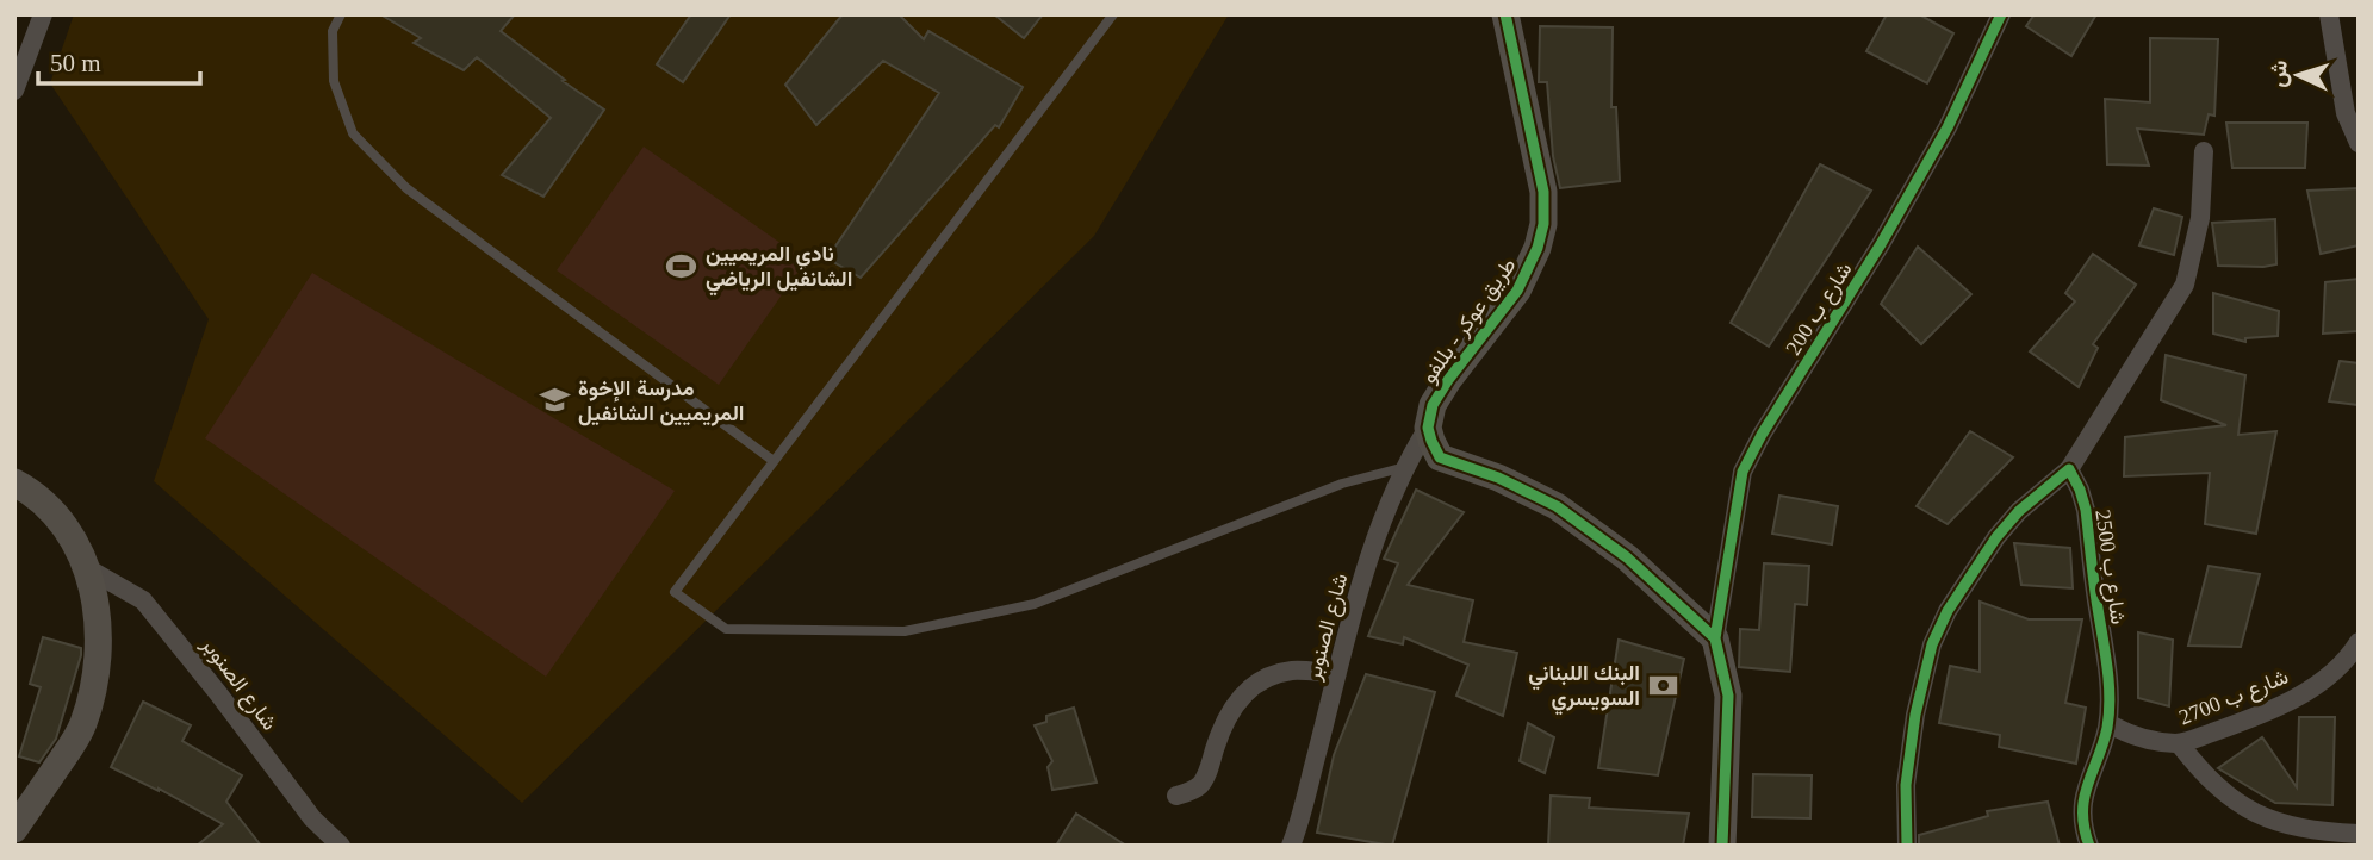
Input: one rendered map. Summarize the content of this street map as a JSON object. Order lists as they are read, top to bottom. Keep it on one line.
{"streets":{"street":["شارع ب 200","طريق عوكر - بللفو","شارع ب 2500","شارع الصنوبر","شارع ب 2700"]},"crossings":[["طريق عوكر - بللفو","شارع الصنوبر"],["شارع ب 2500","شارع ب 2700"]],"places":{"sports":["نادي المريميين الشانفيل الرياضي"],"school or university":["مدرسة الإخوة المريميين الشانفيل"],"bank":["البنك اللبناني السويسري"]},"scale_bar":"50 m","north":"left"}
